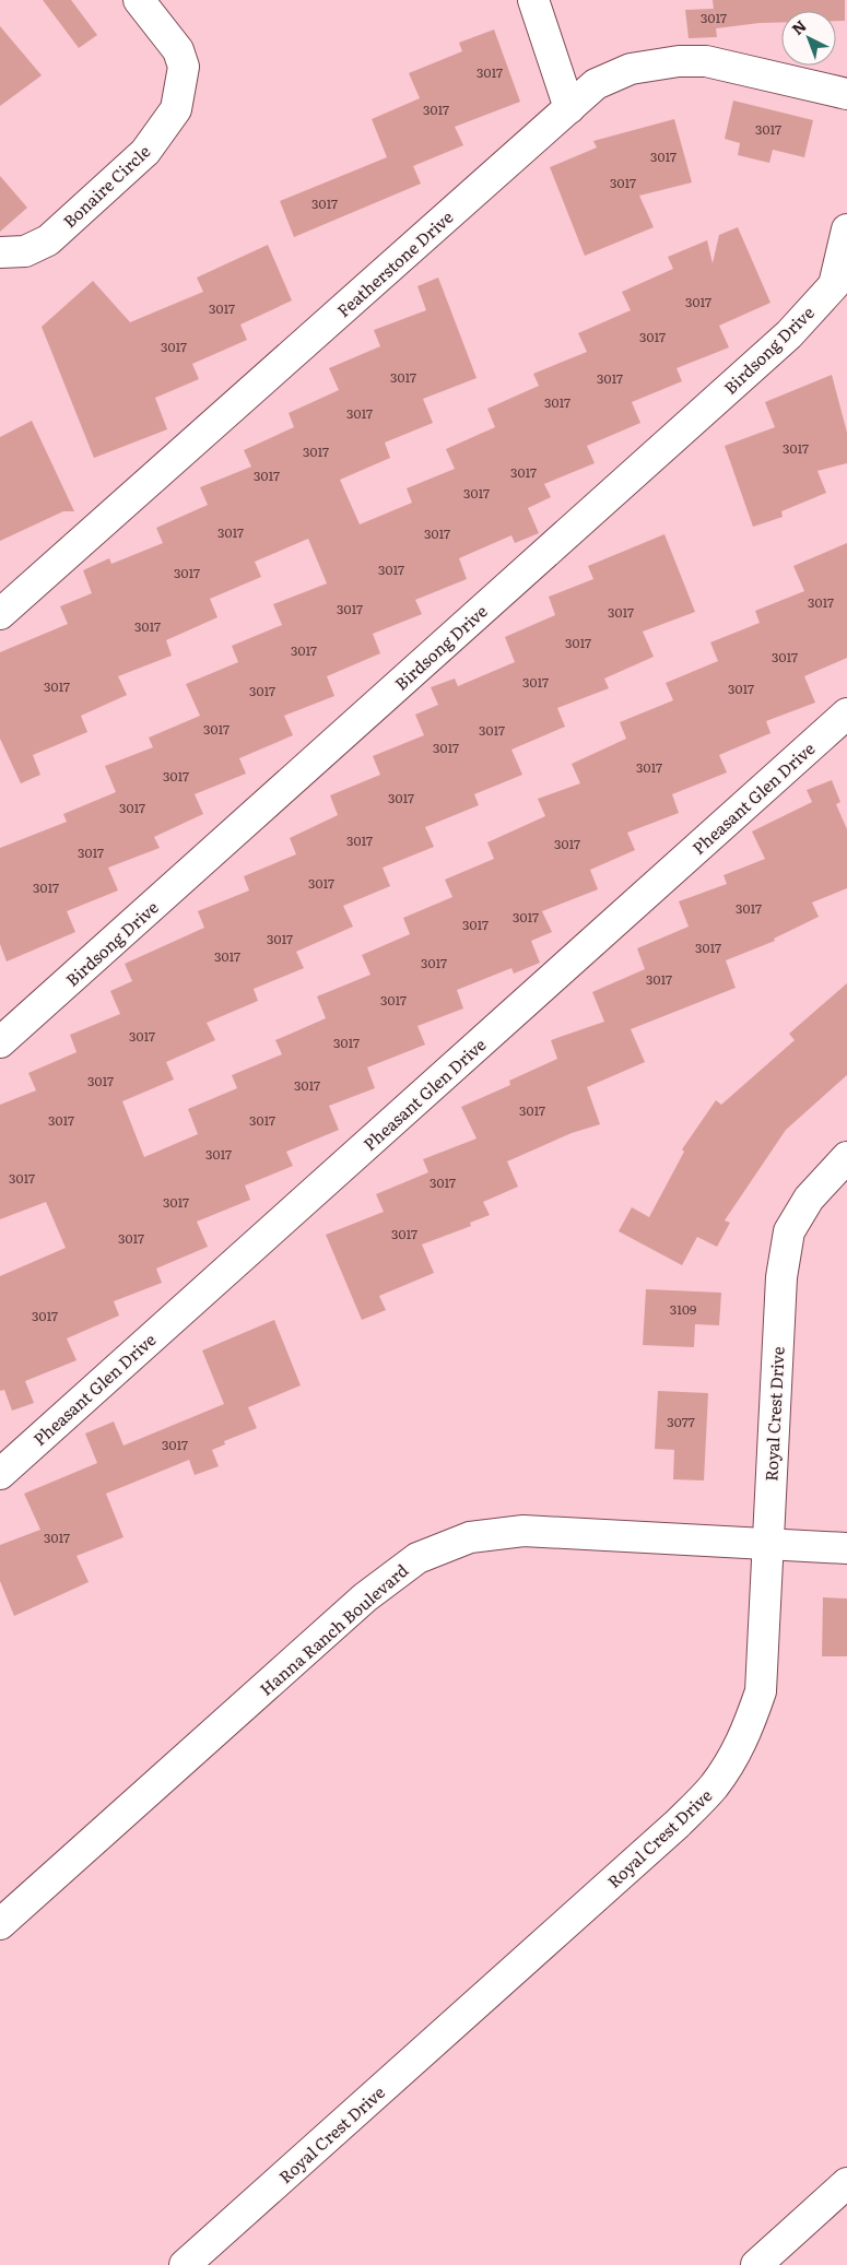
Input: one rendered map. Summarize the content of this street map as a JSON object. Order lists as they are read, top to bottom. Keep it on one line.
{"streets":{"street":["Bonaire Circle","Featherstone Drive","Birdsong Drive","Pheasant Glen Drive","Royal Crest Drive","Hanna Ranch Boulevard"]},"crossings":[["Royal Crest Drive","Hanna Ranch Boulevard"]],"house_numbers":["3017","3017","3017","3017","3017","3017","3017","3017","3017","3017","3017","3017","3017","3017","3017","3017","3017","3017","3017","3017","3017","3017","3017","3017","3017","3017","3017","3017","3017","3017","3017","3017","3017","3017","3017","3017","3017","3017","3017","3017","3017","3017","3017","3017","3017","3017","3017","3017","3017","3017","3017","3017","3017","3017","3017","3017","3017","3017","3017","3017","3017","3017","3017","3017","3017","3017","3017","3017","3017","3109","3017","3077","3017","3017"],"north":"top left"}
